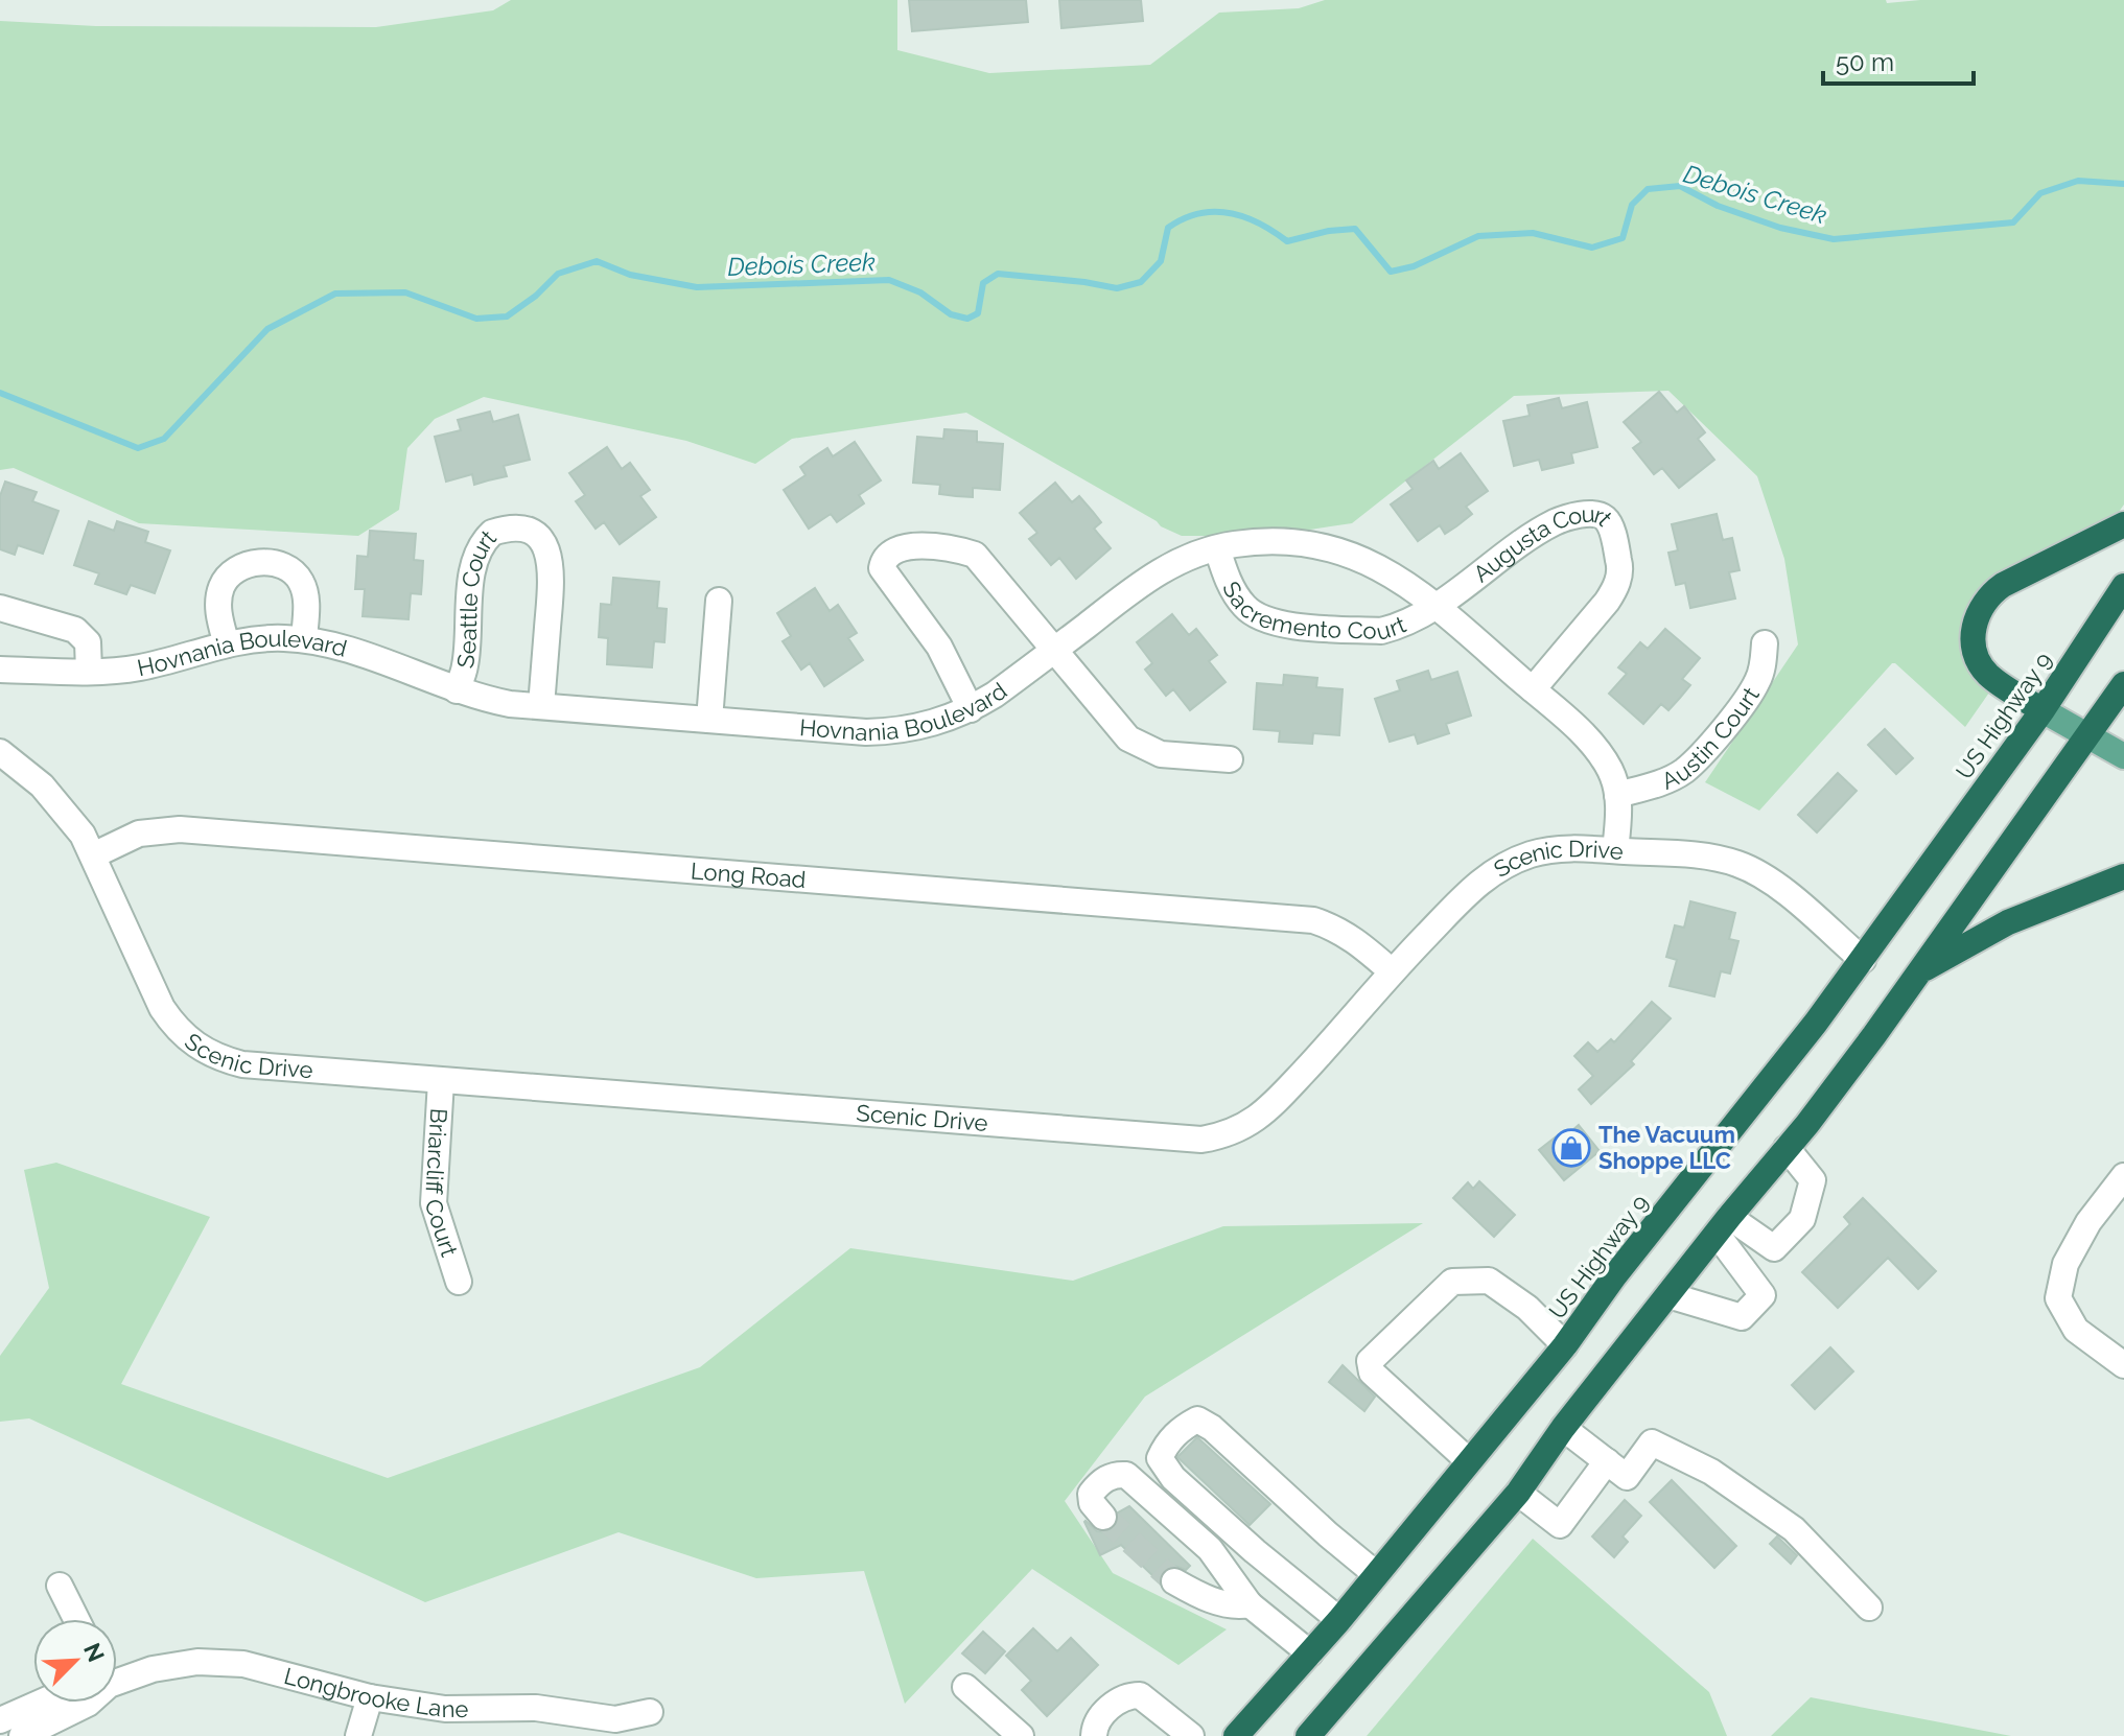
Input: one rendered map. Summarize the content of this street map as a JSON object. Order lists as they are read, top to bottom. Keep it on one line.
{"streets":{"highway":["US Highway 9"],"street":["Augusta Court","Sacremento Court","Seattle Court","Hovnania Boulevard","Austin Court","Scenic Drive","Long Road","Briarcliff Court","Longbrooke Lane"]},"crossings":[["Augusta Court","Sacremento Court"],["Augusta Court","Hovnania Boulevard"],["Sacremento Court","Hovnania Boulevard"],["Seattle Court","Hovnania Boulevard"],["Hovnania Boulevard","Austin Court"],["Hovnania Boulevard","Scenic Drive"],["US Highway 9","Scenic Drive"],["Scenic Drive","Long Road"],["Scenic Drive","Briarcliff Court"]],"water":["Debois Creek"],"places":{"shop":["The Vacuum Shoppe LLC"]},"scale_bar":"50 m","north":"top right"}
